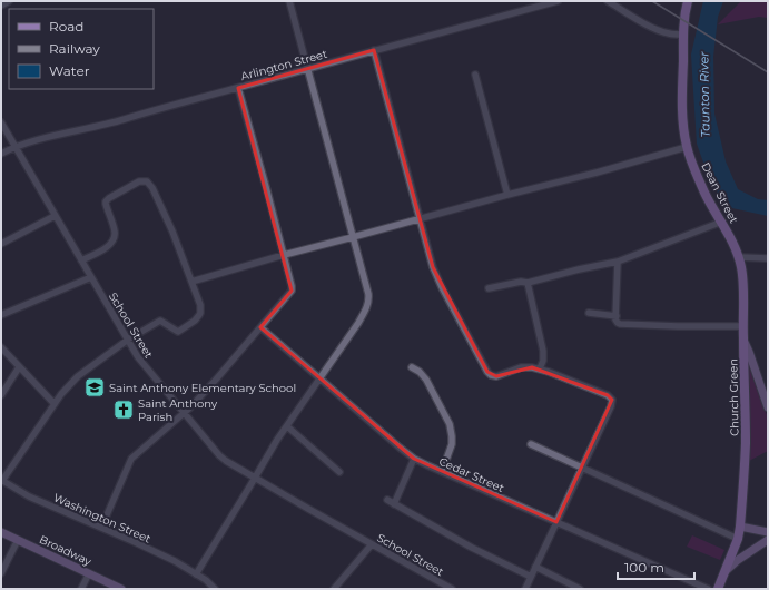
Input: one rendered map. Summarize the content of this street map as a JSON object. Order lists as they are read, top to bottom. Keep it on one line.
{"streets":{"highway":["Dean Street","Church Green"],"main road":["Broadway"],"street":["Arlington Street","School Street","Cedar Street","Washington Street"]},"crossings":[["Arlington Street","School Street"],["Dean Street","Church Green"]],"water":["Taunton River"],"places":{"school or university":["Saint Anthony Elementary School"],"church":["Saint Anthony Parish"]},"legend":["Road","Railway","Water"],"scale_bar":"100 m"}
